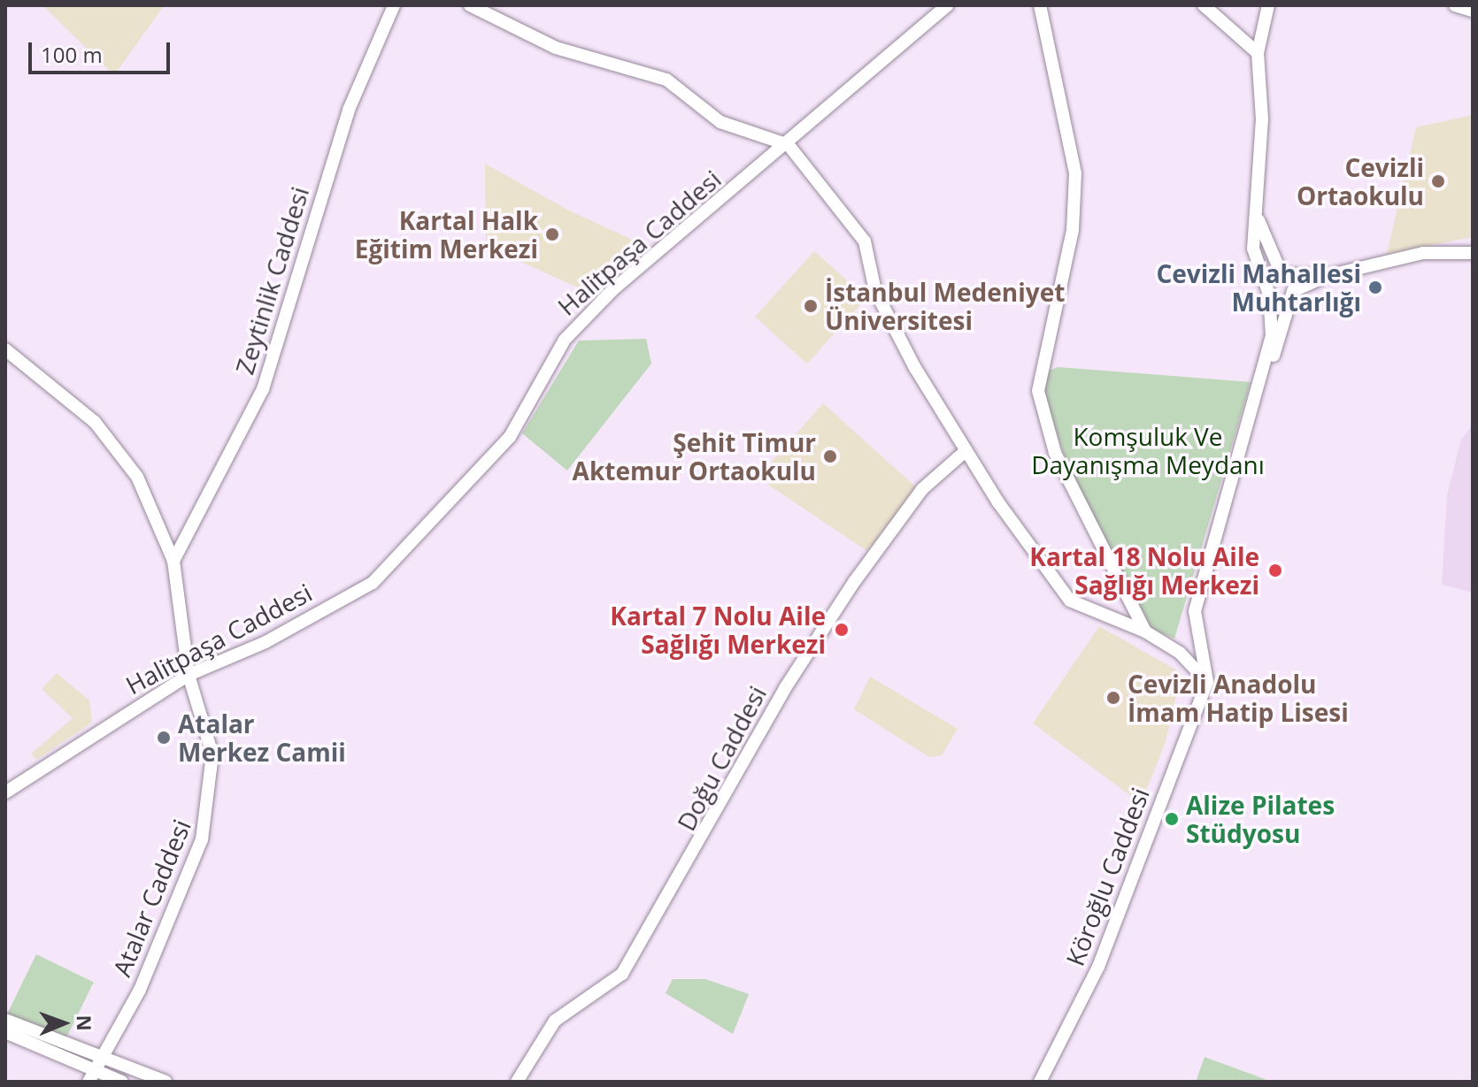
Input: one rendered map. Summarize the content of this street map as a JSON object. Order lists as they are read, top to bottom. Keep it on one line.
{"streets":{"street":["Halitpaşa Caddesi","Zeytinlik Caddesi","Doğu Caddesi","Köroğlu Caddesi","Atalar Caddesi"]},"crossings":[["Halitpaşa Caddesi","Atalar Caddesi"],["Zeytinlik Caddesi","Atalar Caddesi"]],"parks":["Komşuluk Ve Dayanışma Meydanı"],"places":["Cevizli Ortaokulu","Kartal Halk Eğitim Merkezi","Cevizli Mahallesi Muhtarlığı","İstanbul Medeniyet Üniversitesi","Şehit Timur Aktemur Ortaokulu","Kartal 18 Nolu Aile Sağlığı Merkezi","Kartal 7 Nolu Aile Sağlığı Merkezi","Cevizli Anadolu İmam Hatip Lisesi","Atalar Merkez Camii","Alize Pilates Stüdyosu"],"scale_bar":"100 m","north":"right"}
